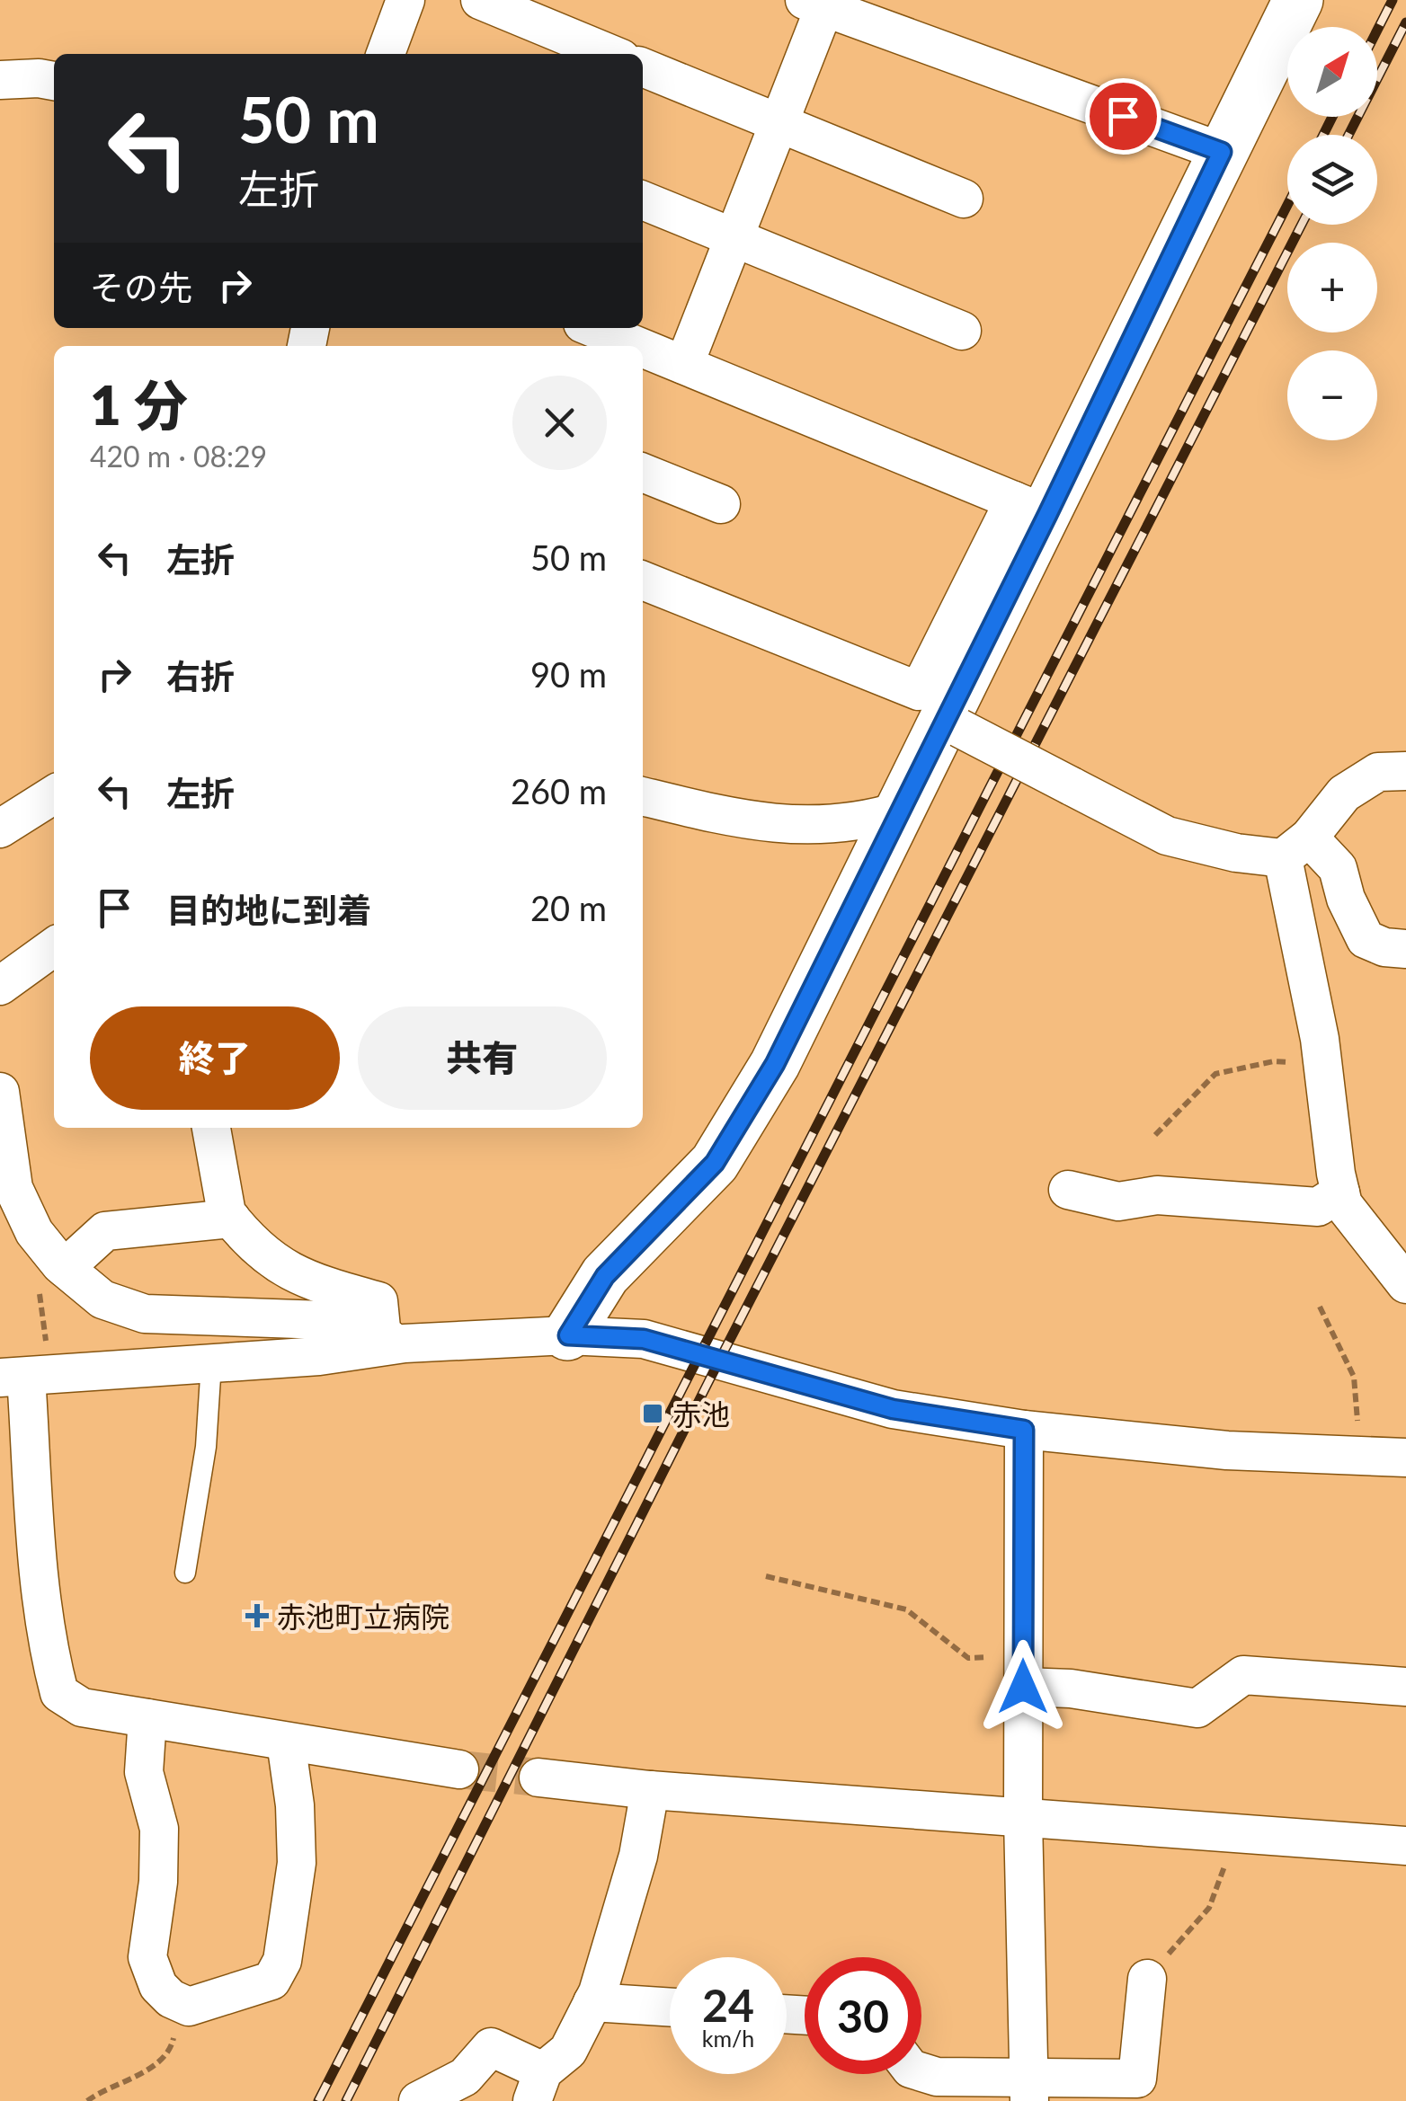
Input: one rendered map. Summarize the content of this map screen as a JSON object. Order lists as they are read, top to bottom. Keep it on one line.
{"places":{"transit":["赤池"],"health":["赤池町立病院"]},"north":"top right","page":{"map_buttons":["+","−"],"turn":["50 m","左折"],"then":"その先","heading":["1 分","420 m · 08:29"],"list":[{"name":"左折","value":"50 m"},{"name":"右折","value":"90 m"},{"name":"左折","value":"260 m"},{"name":"目的地に到着","value":"20 m"}],"buttons":["終了","共有"],"speed":"24 km/h","limit":"30"}}
